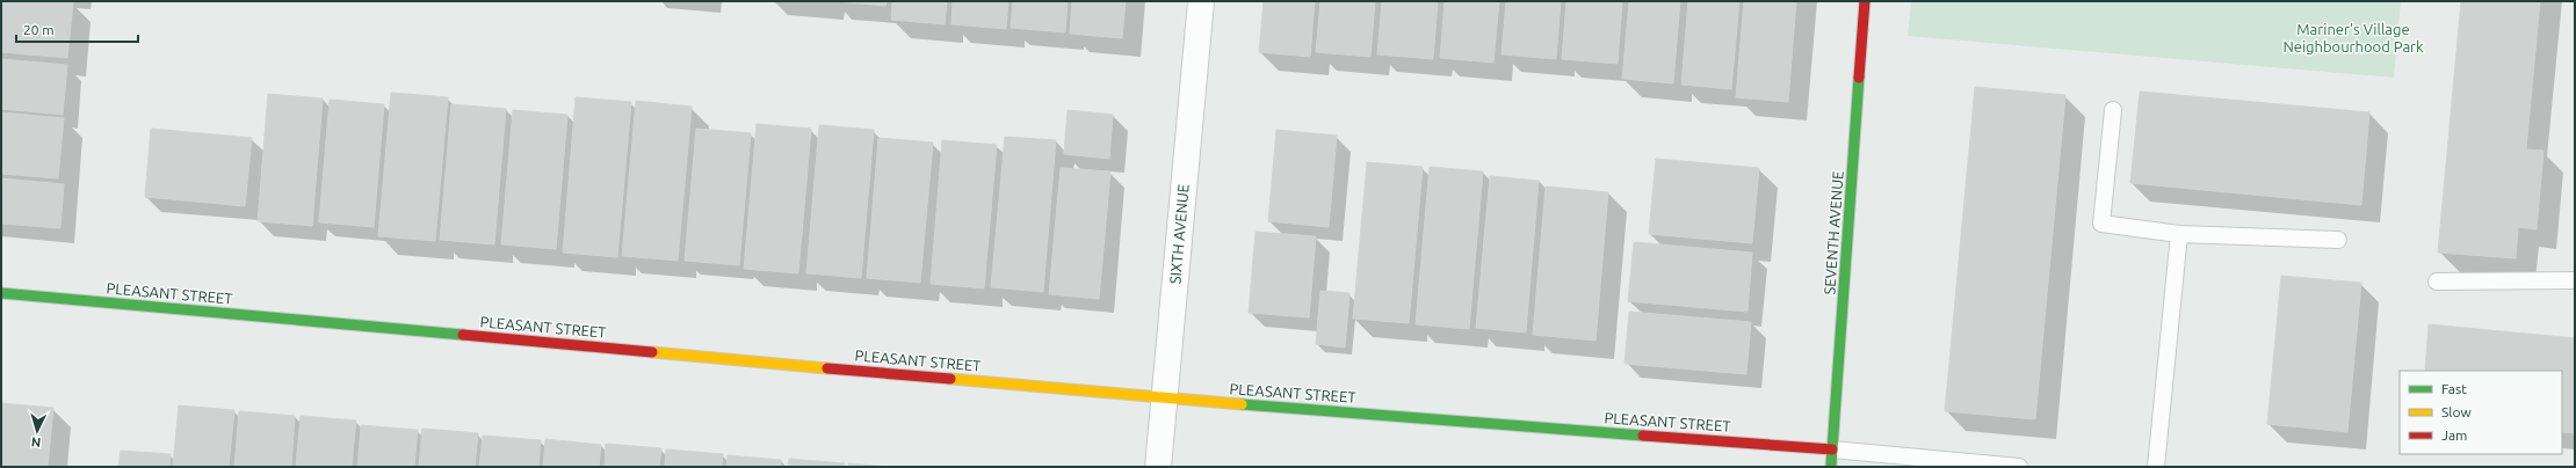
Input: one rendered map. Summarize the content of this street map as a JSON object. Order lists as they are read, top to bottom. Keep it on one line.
{"streets":{"street":["SEVENTH AVENUE","SIXTH AVENUE","PLEASANT STREET"]},"crossings":[["SEVENTH AVENUE","PLEASANT STREET"],["SIXTH AVENUE","PLEASANT STREET"]],"parks":["Mariner's Village Neighbourhood Park"],"legend":["Fast","Slow","Jam"],"scale_bar":"20 m","north":"bottom"}
